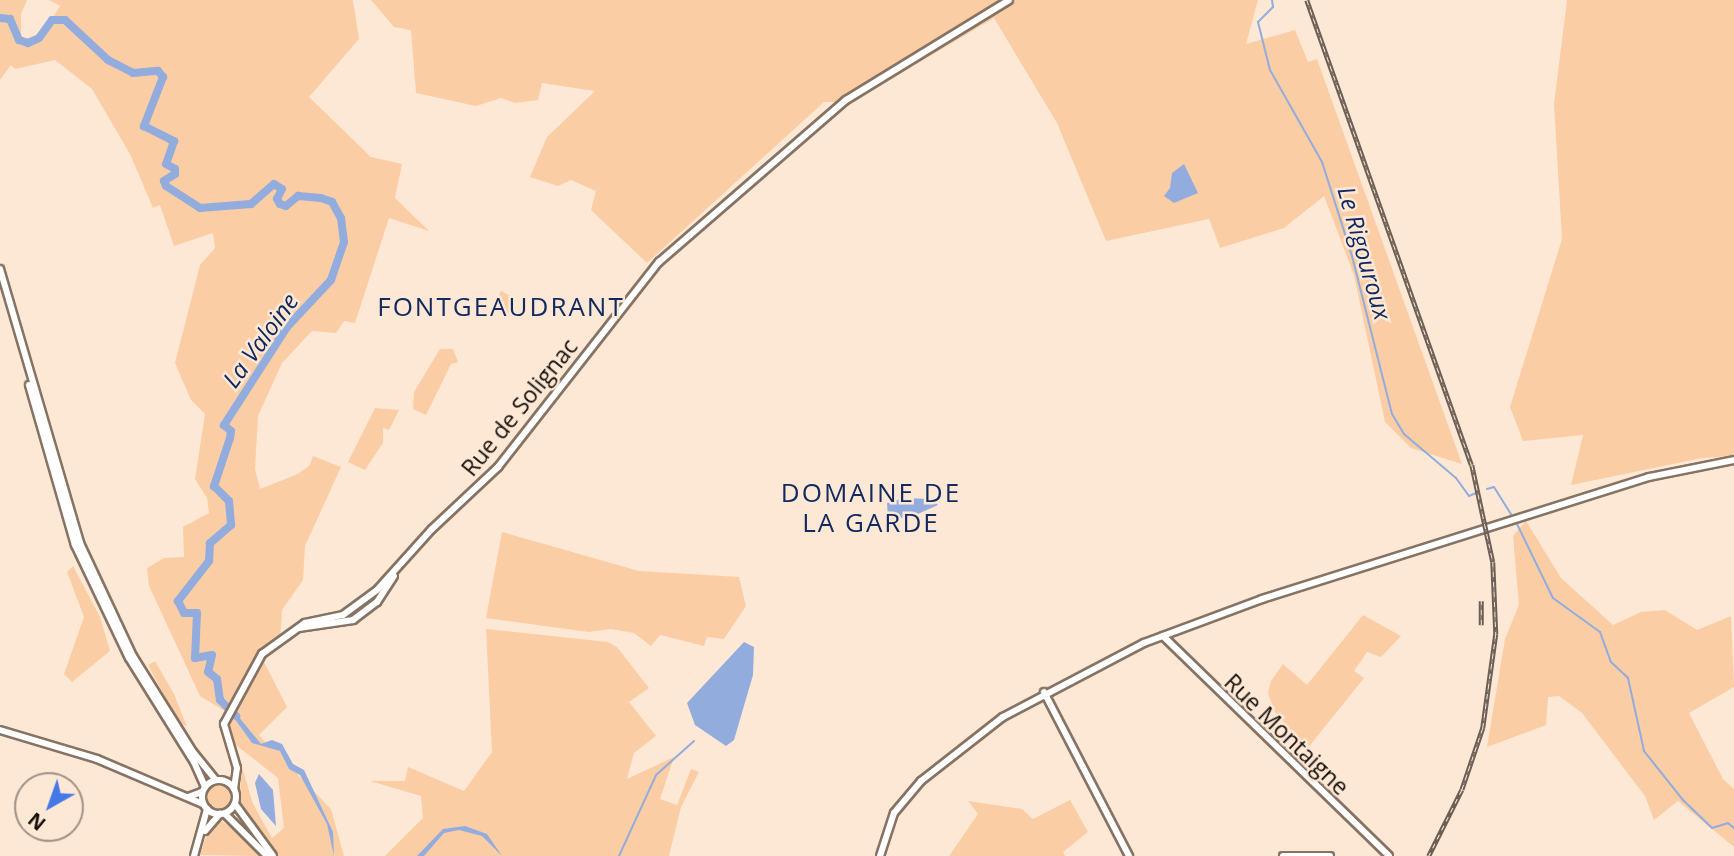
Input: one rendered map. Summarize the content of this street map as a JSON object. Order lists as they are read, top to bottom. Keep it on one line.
{"streets":{"main road":["Rue de Solignac","Rue Montaigne"]},"districts":["FONTGEAUDRANT","DOMAINE DE LA GARDE"],"water":["Le Rigouroux","La Valoine"],"north":"bottom left"}
